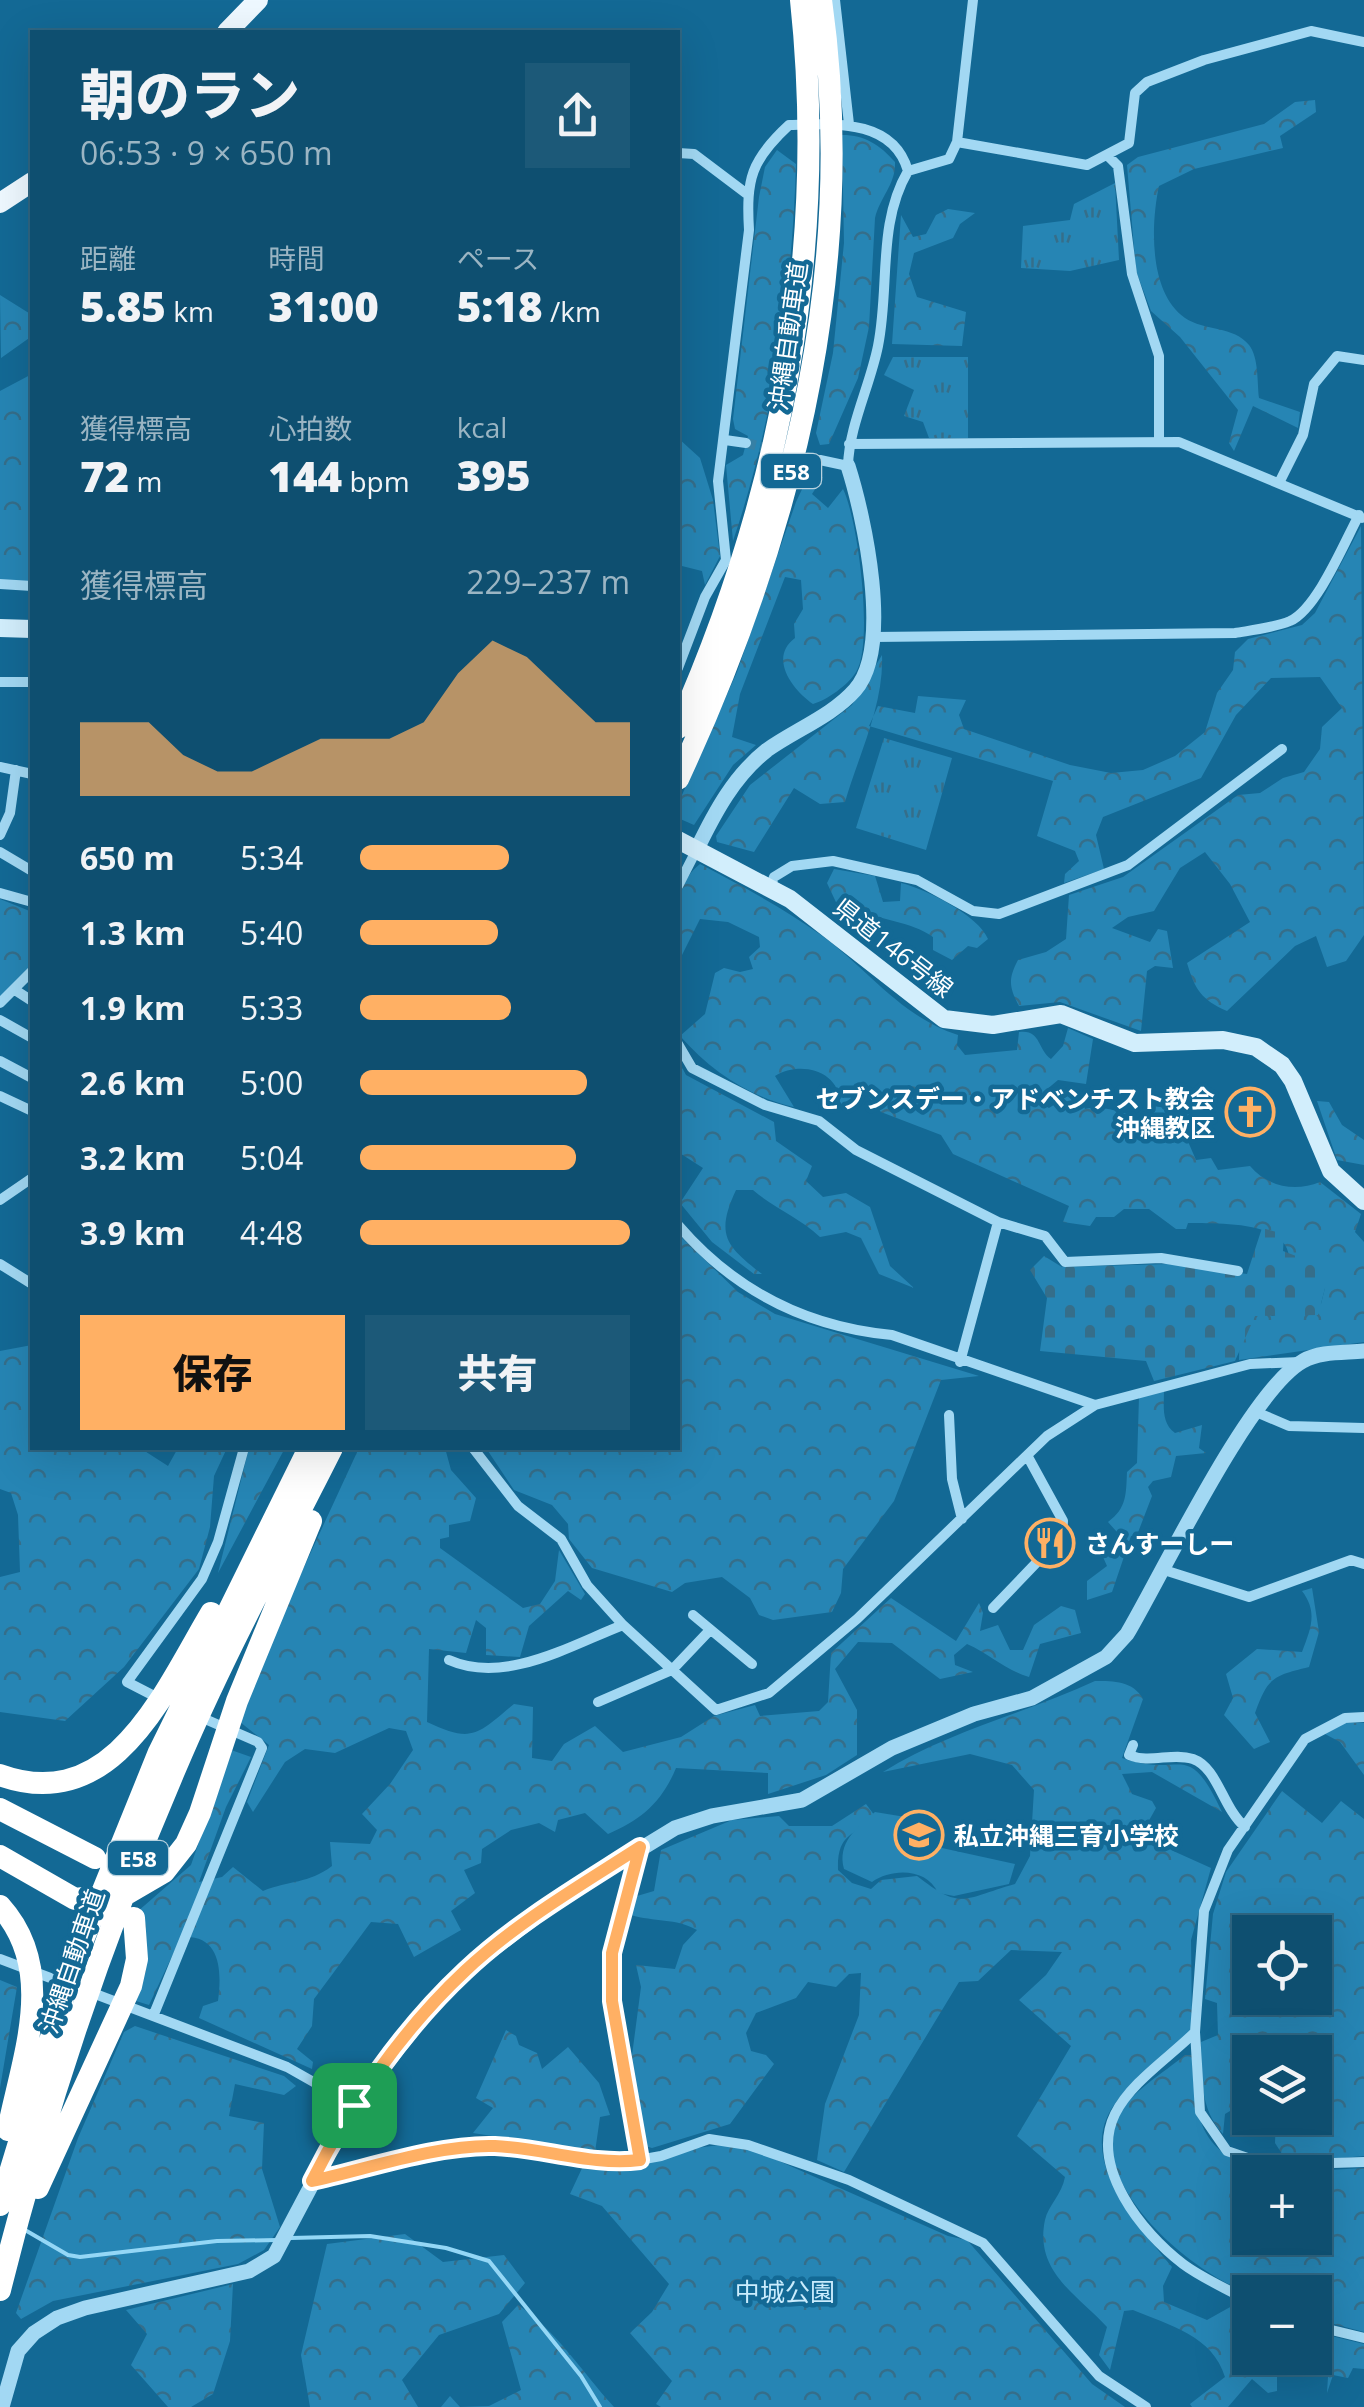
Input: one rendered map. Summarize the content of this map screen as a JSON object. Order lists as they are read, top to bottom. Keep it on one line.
{"streets":{"highway":["沖縄自動車道","E58"],"main road":["県道146号線"]},"parks":["中城公園"],"places":{"church":["セブンスデー・アドベンチスト教会 沖縄教区"],"restaurant":["さんすーしー"],"school or university":["私立沖縄三育小学校"]},"page":{"heading":["朝のラン","06:53 · 9 × 650 m"],"stats":[["距離","5.85 km"],["時間","31:00"],["ペース","5:18 /km"],["獲得標高","72 m"],["心拍数","144 bpm"],["kcal","395"]],"chart":["獲得標高","229–237 m"],"list":[{"name":"650 m","note":"5:34"},{"name":"1.3 km","note":"5:40"},{"name":"1.9 km","note":"5:33"},{"name":"2.6 km","note":"5:00"},{"name":"3.2 km","note":"5:04"},{"name":"3.9 km","note":"4:48"}],"buttons":["保存","共有"],"map_buttons":["+","−"]}}
